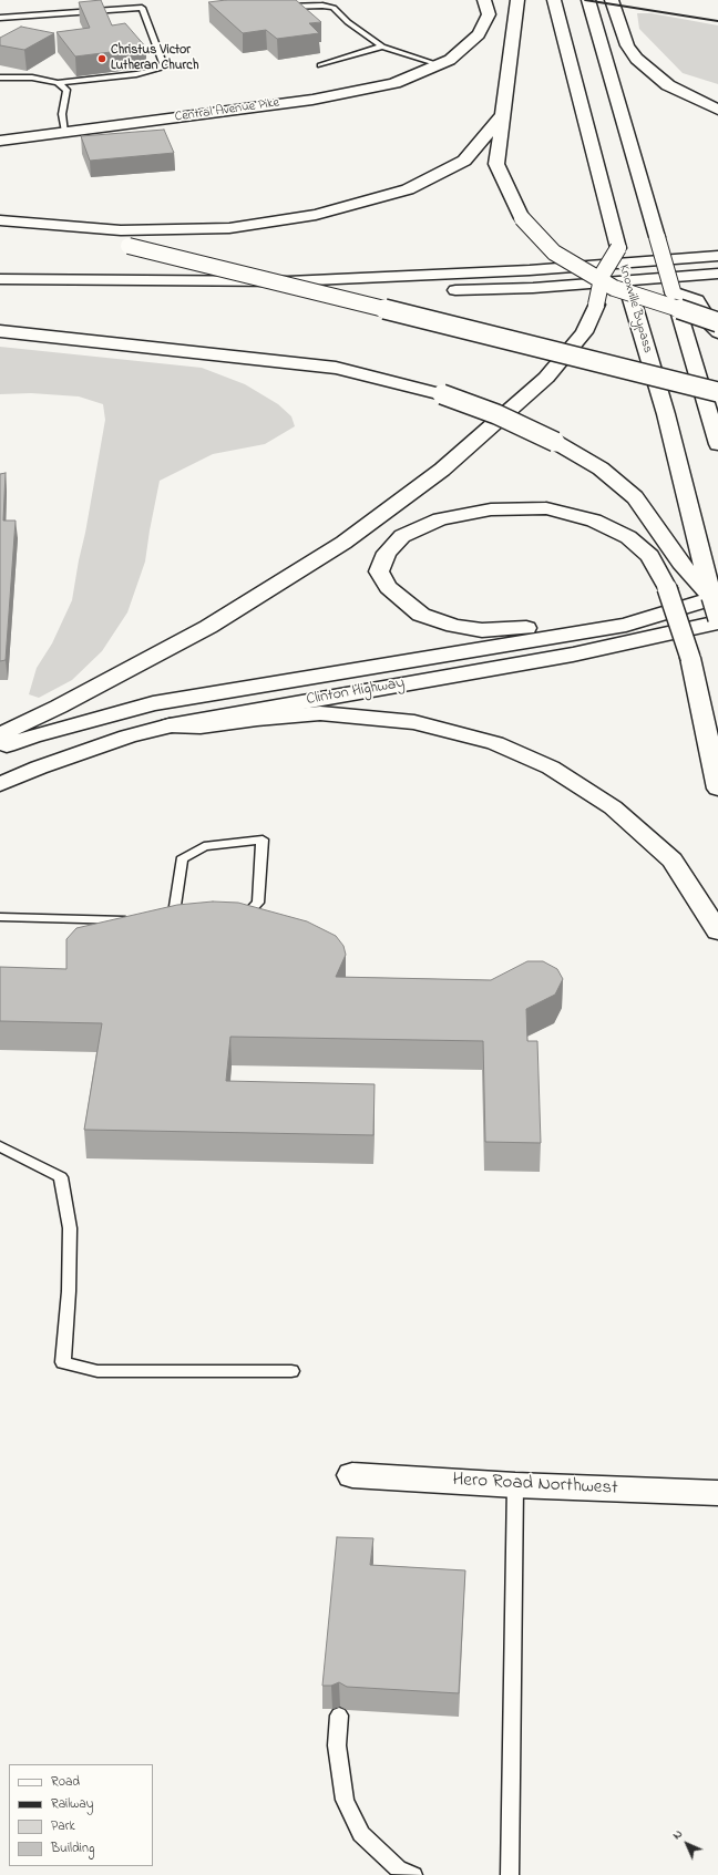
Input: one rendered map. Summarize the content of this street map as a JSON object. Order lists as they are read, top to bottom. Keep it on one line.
{"streets":{"main road":["Central Avenue Pike","Knoxville Bypass","Clinton Highway","Hero Road Northwest"]},"places":["Christus Victor Lutheran Church"],"legend":["Road","Railway","Park","Building"],"north":"top left"}
